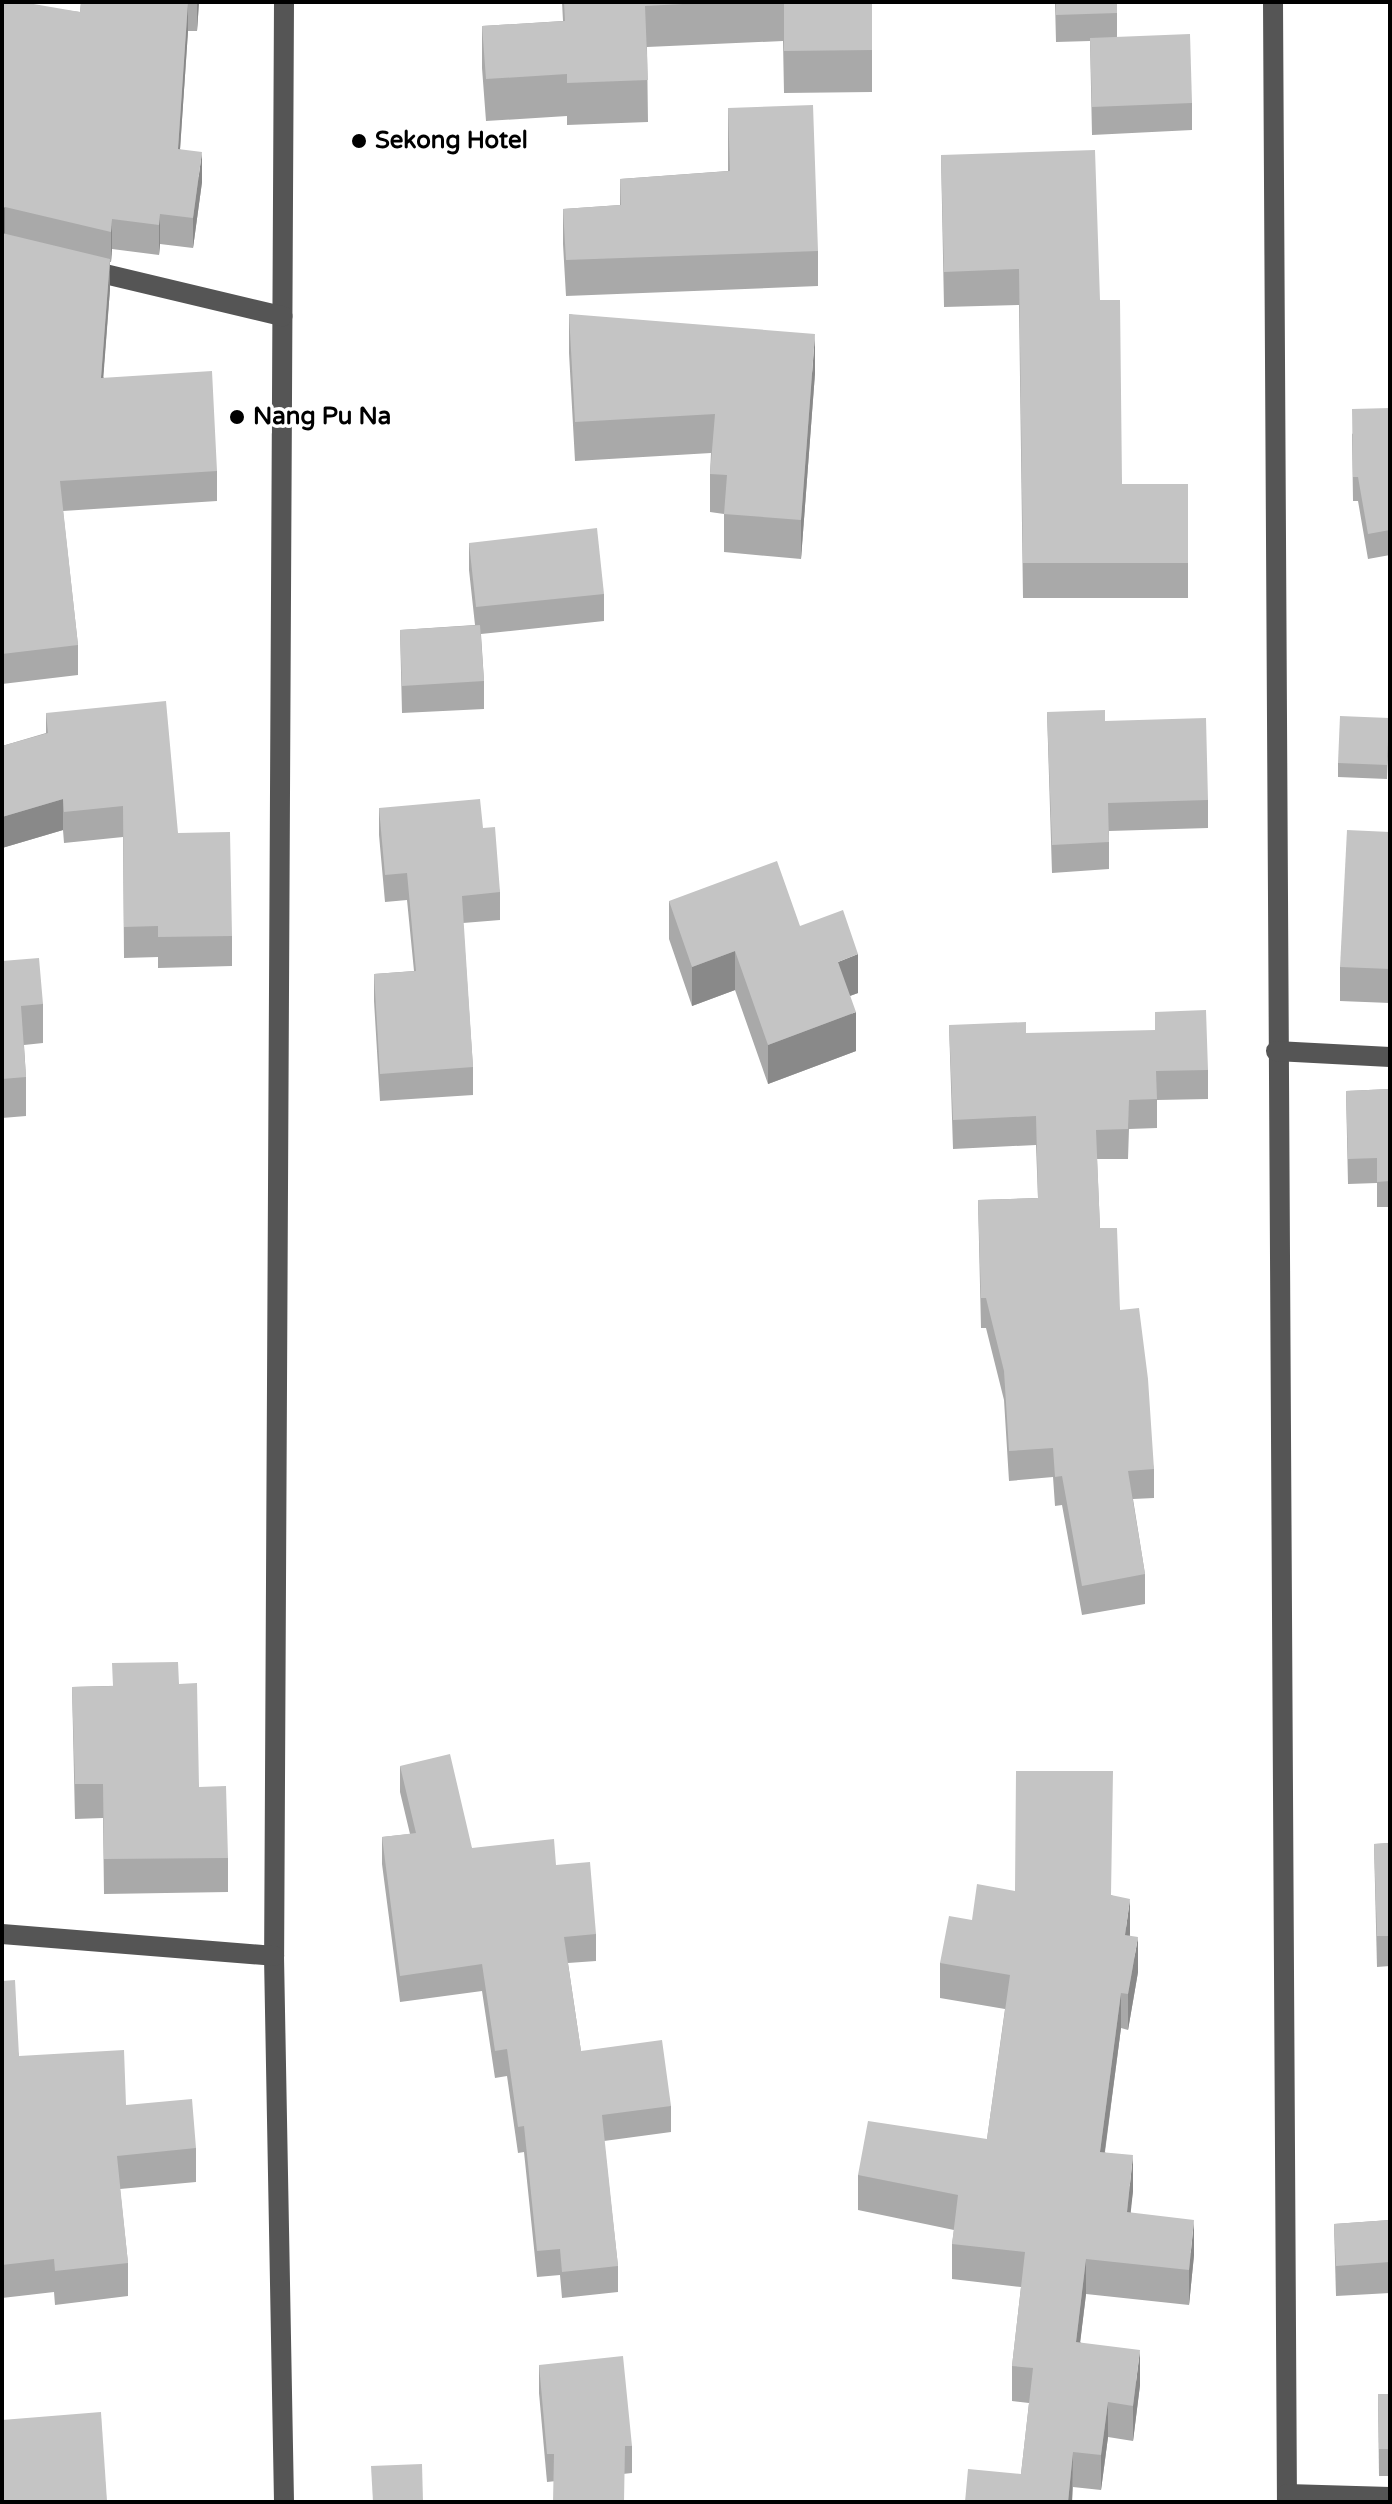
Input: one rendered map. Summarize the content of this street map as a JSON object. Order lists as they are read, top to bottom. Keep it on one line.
{"places":["Sekong Hotel","Nang Pu Na"]}
